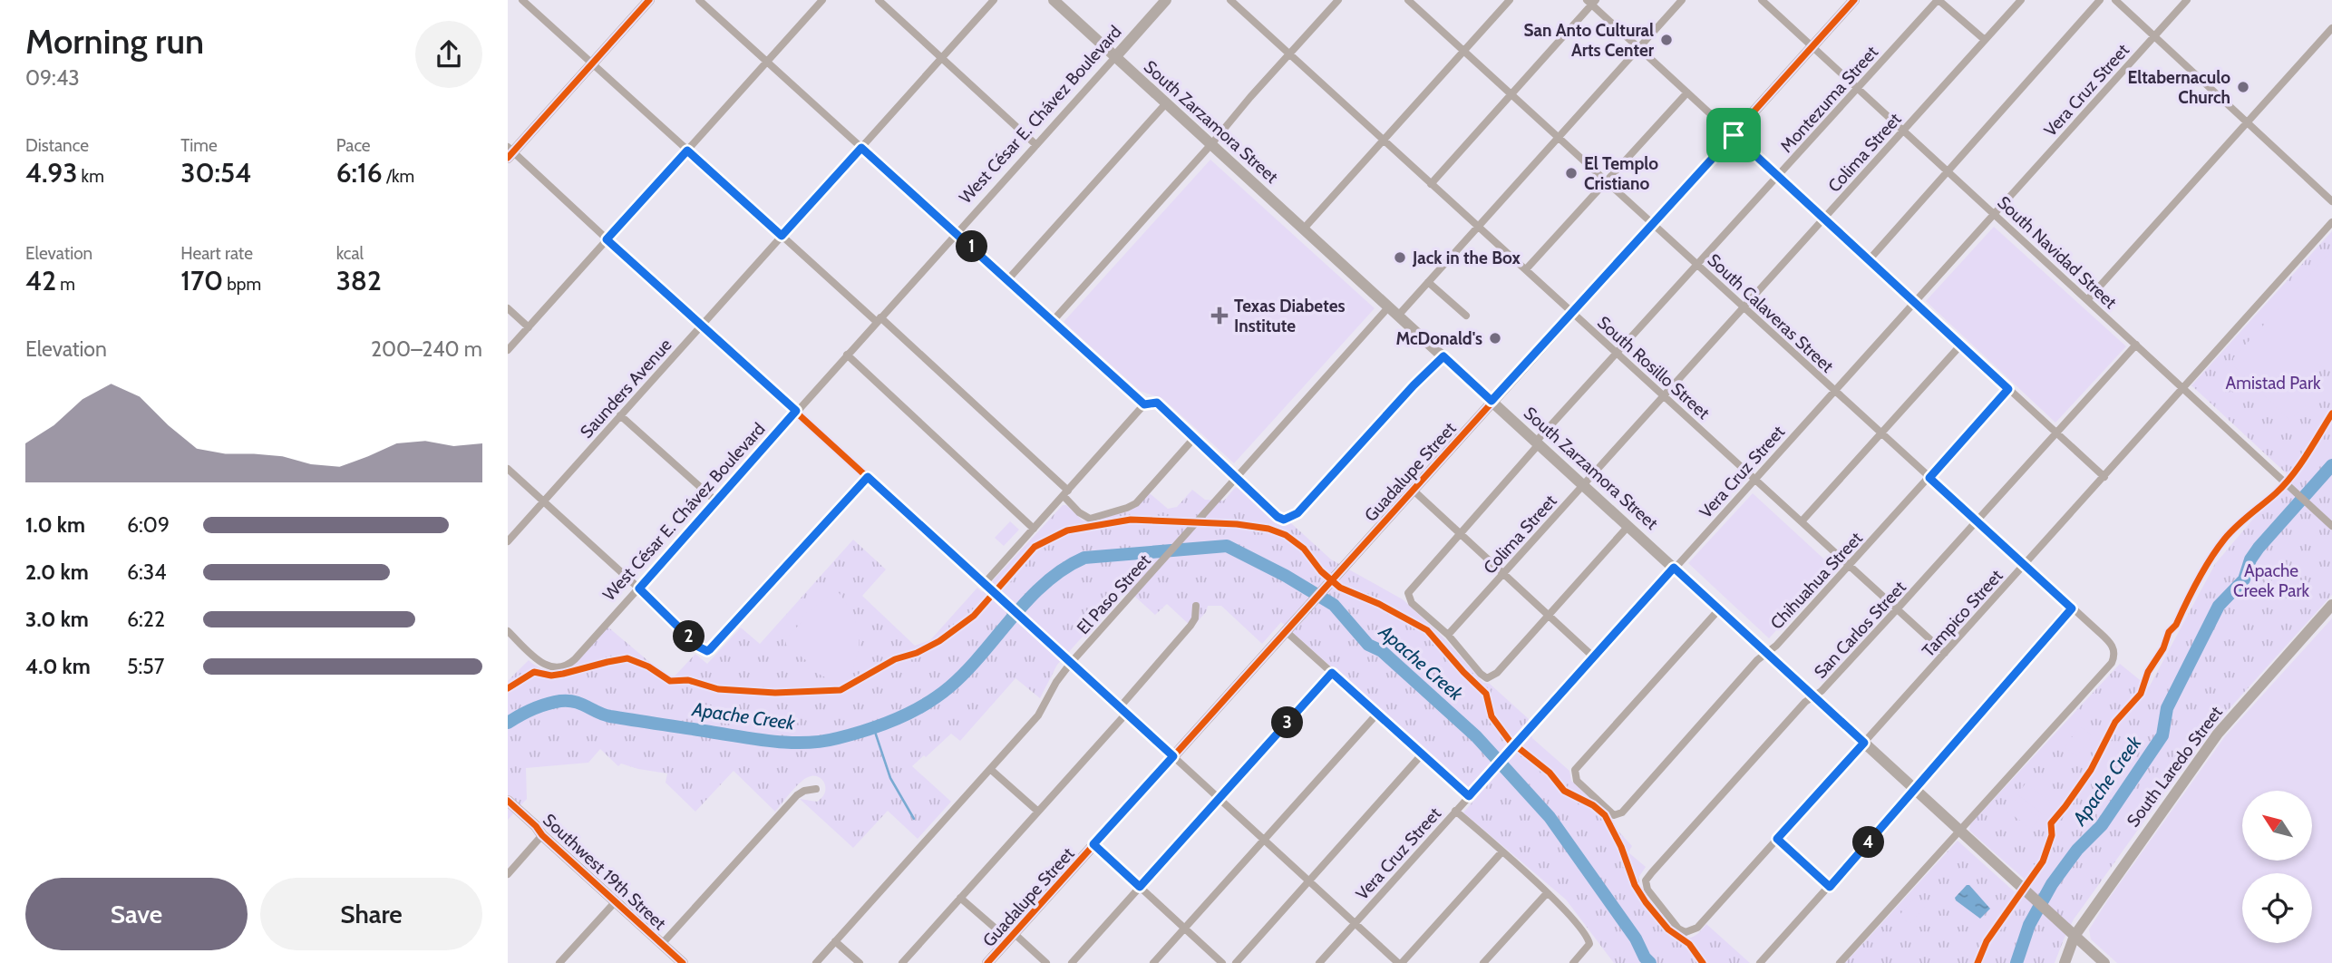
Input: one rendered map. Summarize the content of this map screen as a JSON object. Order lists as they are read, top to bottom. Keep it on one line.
{"streets":{"main road":["West César E. Chávez Boulevard","South Zarzamora Street","Guadalupe Street","South Laredo Street","Southwest 19th Street"],"street":["Vera Cruz Street","Montezuma Street","Colima Street","South Navidad Street","South Calaveras Street","South Rosillo Street","Saunders Avenue","Chihuahua Street","El Paso Street","Tampico Street","San Carlos Street"]},"crossings":[["Vera Cruz Street","South Zarzamora Street"],["Vera Cruz Street","South Navidad Street"],["Vera Cruz Street","South Calaveras Street"],["Vera Cruz Street","South Rosillo Street"],["Montezuma Street","South Zarzamora Street"],["Montezuma Street","Colima Street"],["Montezuma Street","South Navidad Street"],["Montezuma Street","South Calaveras Street"],["Montezuma Street","South Rosillo Street"],["West César E. Chávez Boulevard","South Zarzamora Street"],["South Zarzamora Street","Colima Street"],["South Zarzamora Street","South Calaveras Street"],["South Zarzamora Street","Guadalupe Street"],["South Zarzamora Street","Chihuahua Street"],["South Zarzamora Street","El Paso Street"],["South Zarzamora Street","Tampico Street"],["South Zarzamora Street","San Carlos Street"],["South Zarzamora Street","South Laredo Street"],["Colima Street","South Navidad Street"],["Colima Street","South Calaveras Street"],["Colima Street","South Rosillo Street"],["South Navidad Street","Guadalupe Street"],["South Navidad Street","Tampico Street"],["South Navidad Street","San Carlos Street"],["South Calaveras Street","Guadalupe Street"],["South Calaveras Street","Chihuahua Street"],["South Calaveras Street","El Paso Street"],["South Calaveras Street","Tampico Street"],["South Calaveras Street","San Carlos Street"],["South Rosillo Street","Guadalupe Street"],["South Rosillo Street","Chihuahua Street"],["South Rosillo Street","El Paso Street"],["South Rosillo Street","Tampico Street"],["South Rosillo Street","San Carlos Street"],["Tampico Street","San Carlos Street"]],"water":["Apache Creek"],"parks":["Amistad Park","Apache Creek Park"],"places":{"other":["San Anto Cultural Arts Center","Eltabernaculo Church","El Templo Cristiano","Jack in the Box","McDonald's"],"health":["Texas Diabetes Institute"]},"north":"top left","page":{"heading":["Morning run","09:43"],"stats":[["Distance","4.93 km"],["Time","30:54"],["Pace","6:16 /km"],["Elevation","42 m"],["Heart rate","170 bpm"],["kcal","382"]],"pins":["1","2","3","4"],"chart":["Elevation","200–240 m"],"list":[{"name":"1.0 km","note":"6:09"},{"name":"2.0 km","note":"6:34"},{"name":"3.0 km","note":"6:22"},{"name":"4.0 km","note":"5:57"}],"buttons":["Save","Share"]}}
